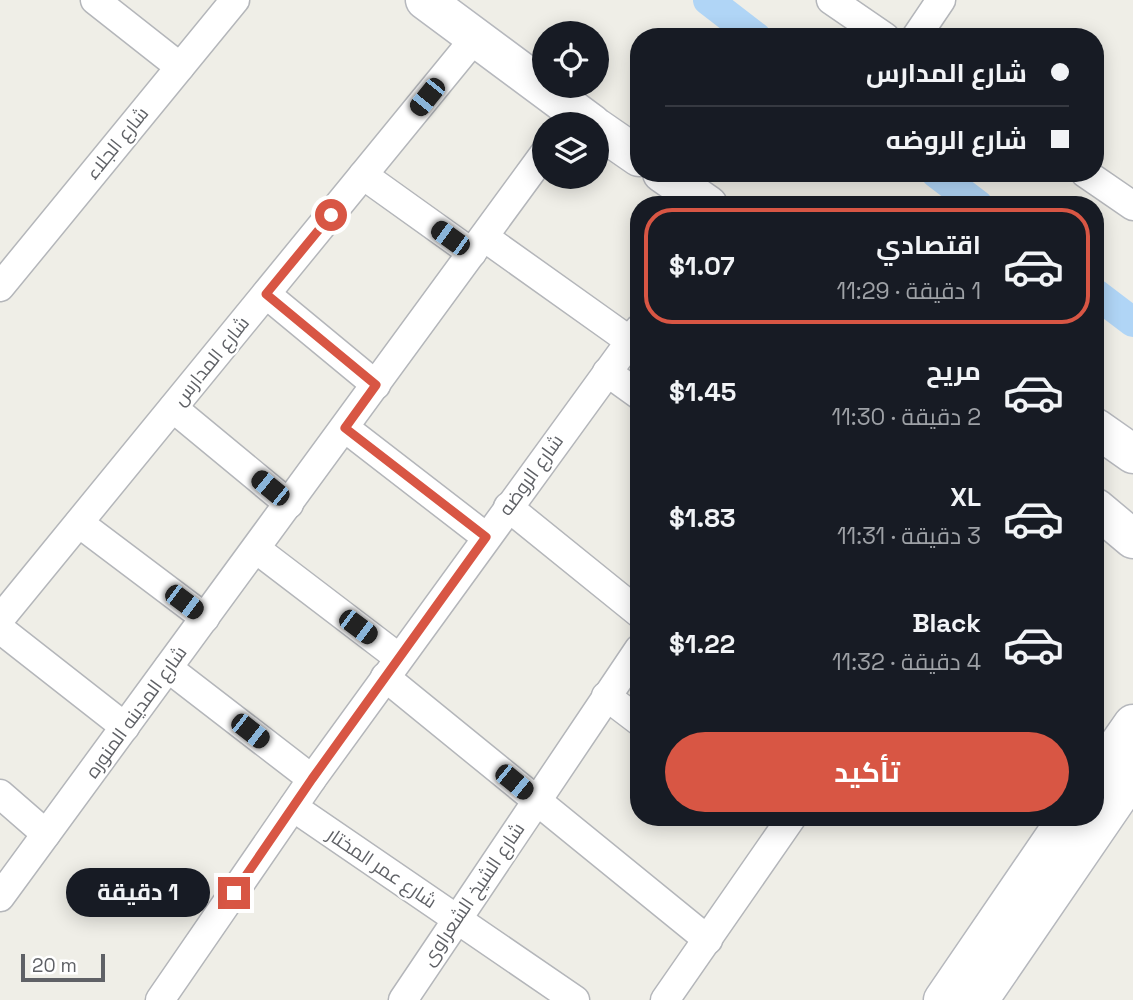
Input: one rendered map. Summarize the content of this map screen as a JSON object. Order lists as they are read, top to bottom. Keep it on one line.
{"streets":{"street":["شارع الجلاء","شارع المدارس","شارع الروضه","شارع المدينه المنوره","شارع عمر المختار","شارع الشيخ الشعراوى"]},"crossings":[["شارع الروضه","شارع عمر المختار"],["شارع عمر المختار","شارع الشيخ الشعراوى"]],"scale_bar":"20 m","page":{"banner":["شارع المدارس","شارع الروضه"],"list":[{"name":"اقتصادي","note":"1 دقيقة · 11:29","value":"$1.07"},{"name":"مريح","note":"2 دقيقة · 11:30","value":"$1.45"},{"name":"XL","note":"3 دقيقة · 11:31","value":"$1.83"},{"name":"Black","note":"4 دقيقة · 11:32","value":"$1.22"}],"buttons":"تأكيد","bubble":"1 دقيقة","scale":"20 m"}}
